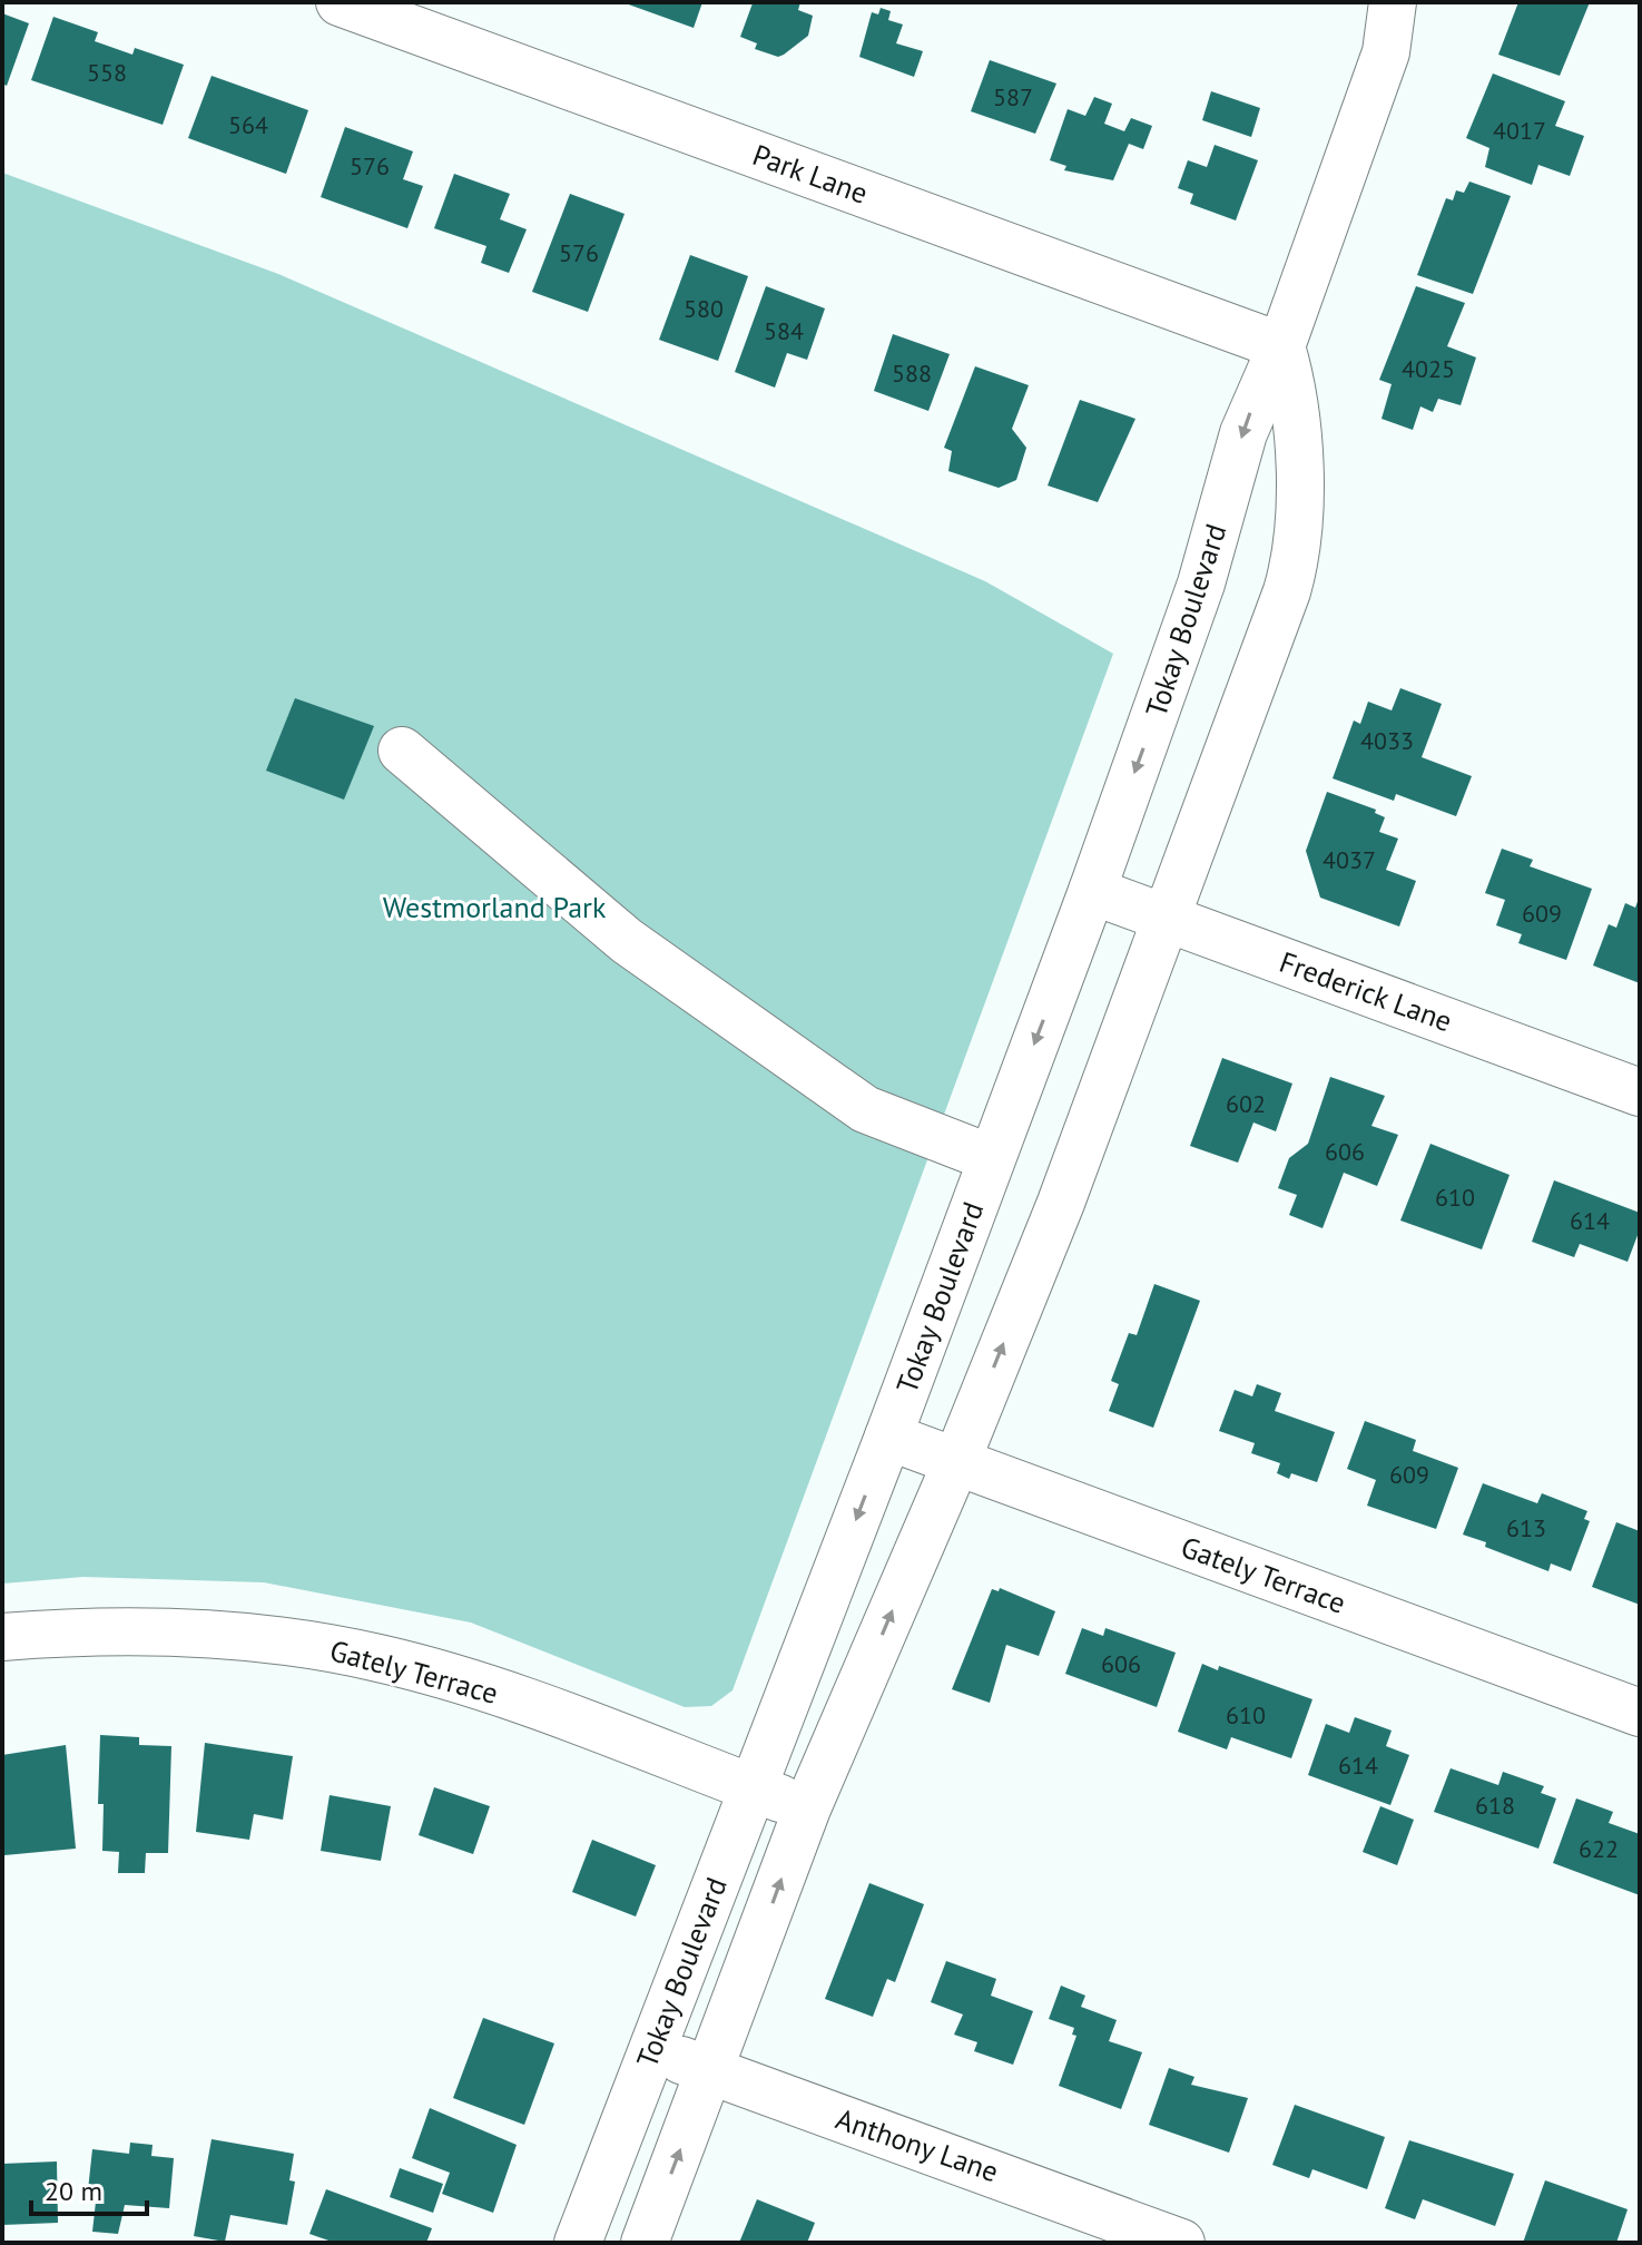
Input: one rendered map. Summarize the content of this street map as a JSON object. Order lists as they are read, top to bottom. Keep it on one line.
{"streets":{"street":["Park Lane","Tokay Boulevard","Frederick Lane","Gately Terrace","Anthony Lane"]},"crossings":[["Park Lane","Tokay Boulevard"],["Tokay Boulevard","Frederick Lane"],["Tokay Boulevard","Gately Terrace"],["Tokay Boulevard","Anthony Lane"]],"parks":["Westmorland Park"],"house_numbers":["558","587","564","4017","576","576","580","584","4025","588","4033","4037","609","602","606","610","614","609","613","606","610","614","618","622"],"scale_bar":"20 m"}
